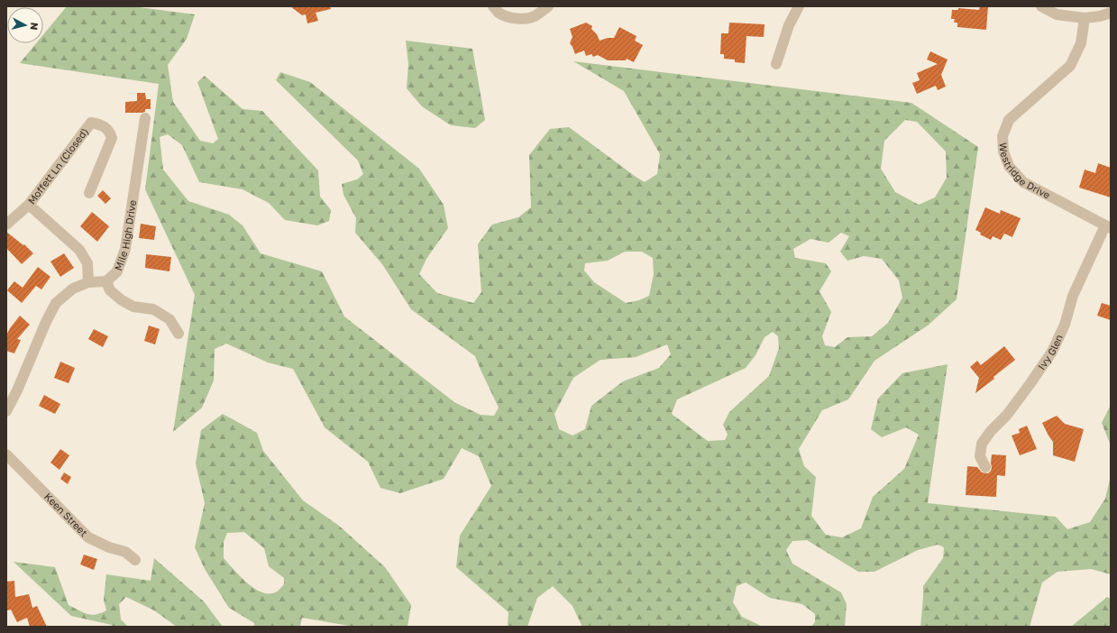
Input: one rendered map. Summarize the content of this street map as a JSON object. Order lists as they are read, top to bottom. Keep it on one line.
{"streets":{"street":["Moffett Ln (Closed)","Westridge Drive","Mile High Drive","Ivy Glen","Keen Street"]},"crossings":[["Westridge Drive","Ivy Glen"]],"north":"right"}
